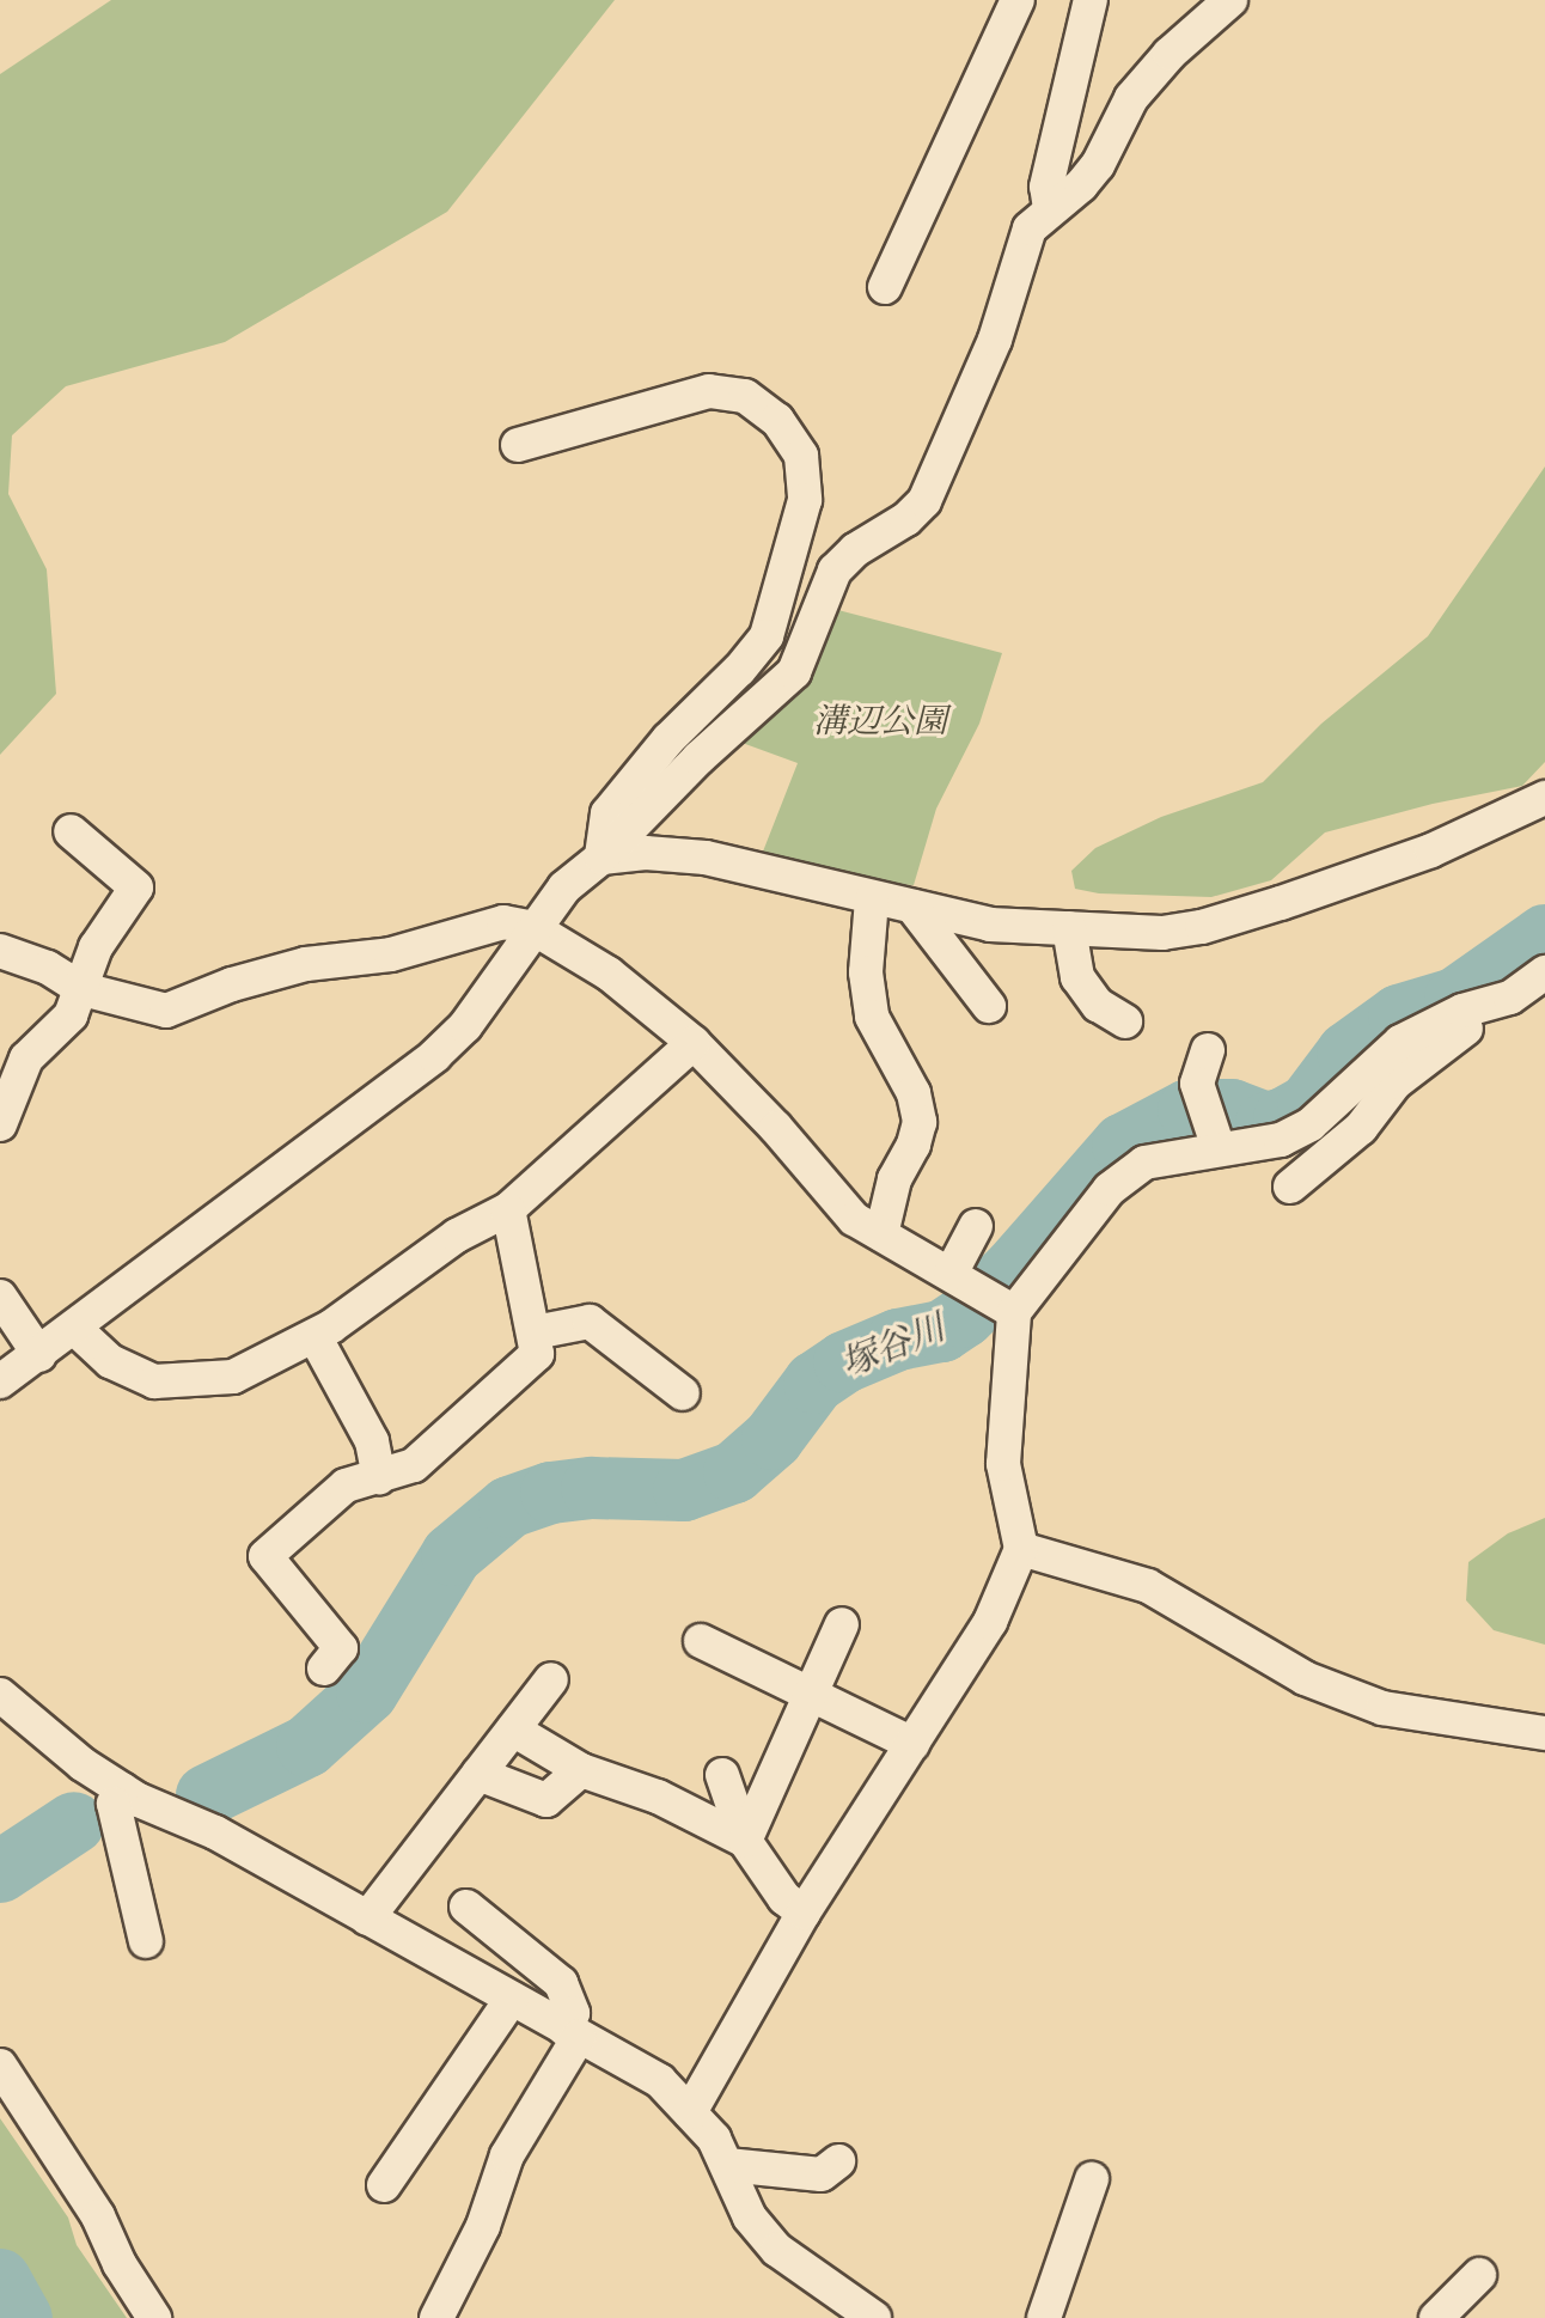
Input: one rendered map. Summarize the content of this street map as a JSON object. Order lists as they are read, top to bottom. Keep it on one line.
{"water":["塚谷川"],"parks":["溝辺公園"]}
